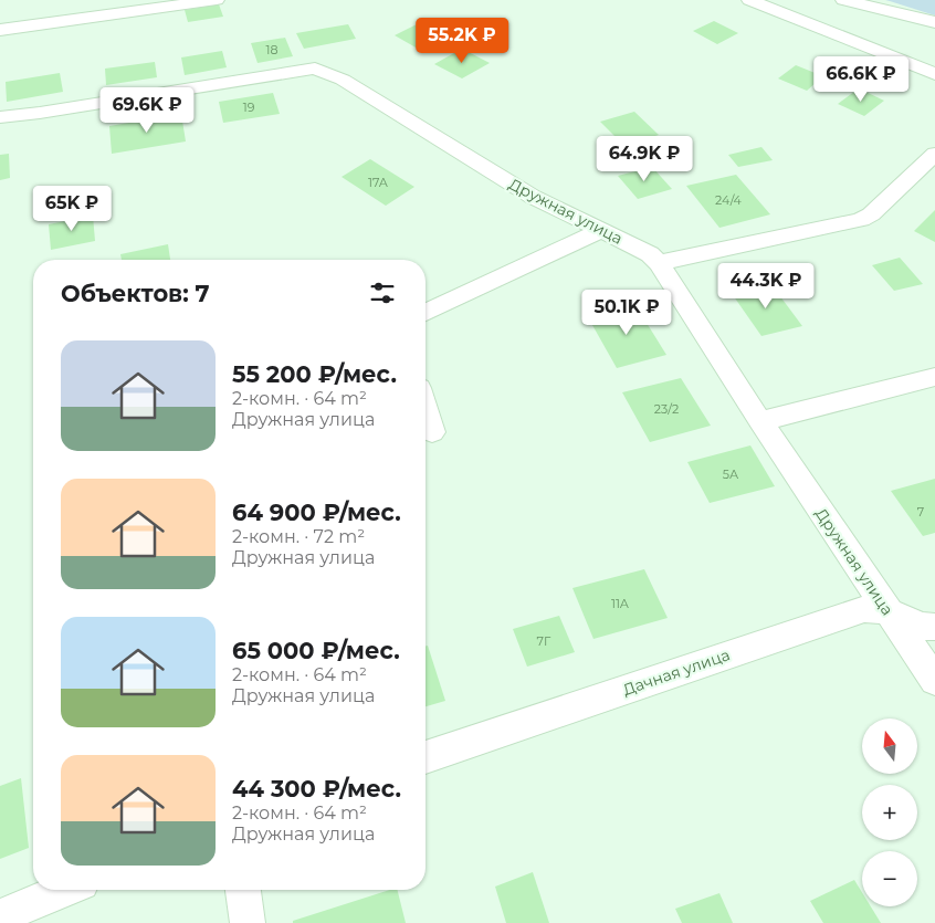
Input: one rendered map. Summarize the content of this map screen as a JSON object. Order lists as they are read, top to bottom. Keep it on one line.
{"streets":{"street":["Дружная улица","Дачная улица"]},"crossings":[["Дружная улица","Дачная улица"]],"house_numbers":["18","19","17А","24/4","23/2","5А","7","11А","7Г"],"north":"top","page":{"price":["55.2K ₽","66.6K ₽","69.6K ₽","64.9K ₽","65K ₽","44.3K ₽","50.1K ₽"],"heading":"Объектов: 7","list":[{"name":"55 200 ₽/мес.","note":"2-комн. · 64 m² · Дружная улица"},{"name":"64 900 ₽/мес.","note":"2-комн. · 72 m² · Дружная улица"},{"name":"65 000 ₽/мес.","note":"2-комн. · 64 m² · Дружная улица"},{"name":"44 300 ₽/мес.","note":"2-комн. · 64 m² · Дружная улица"}],"map_buttons":["+","−"]}}
